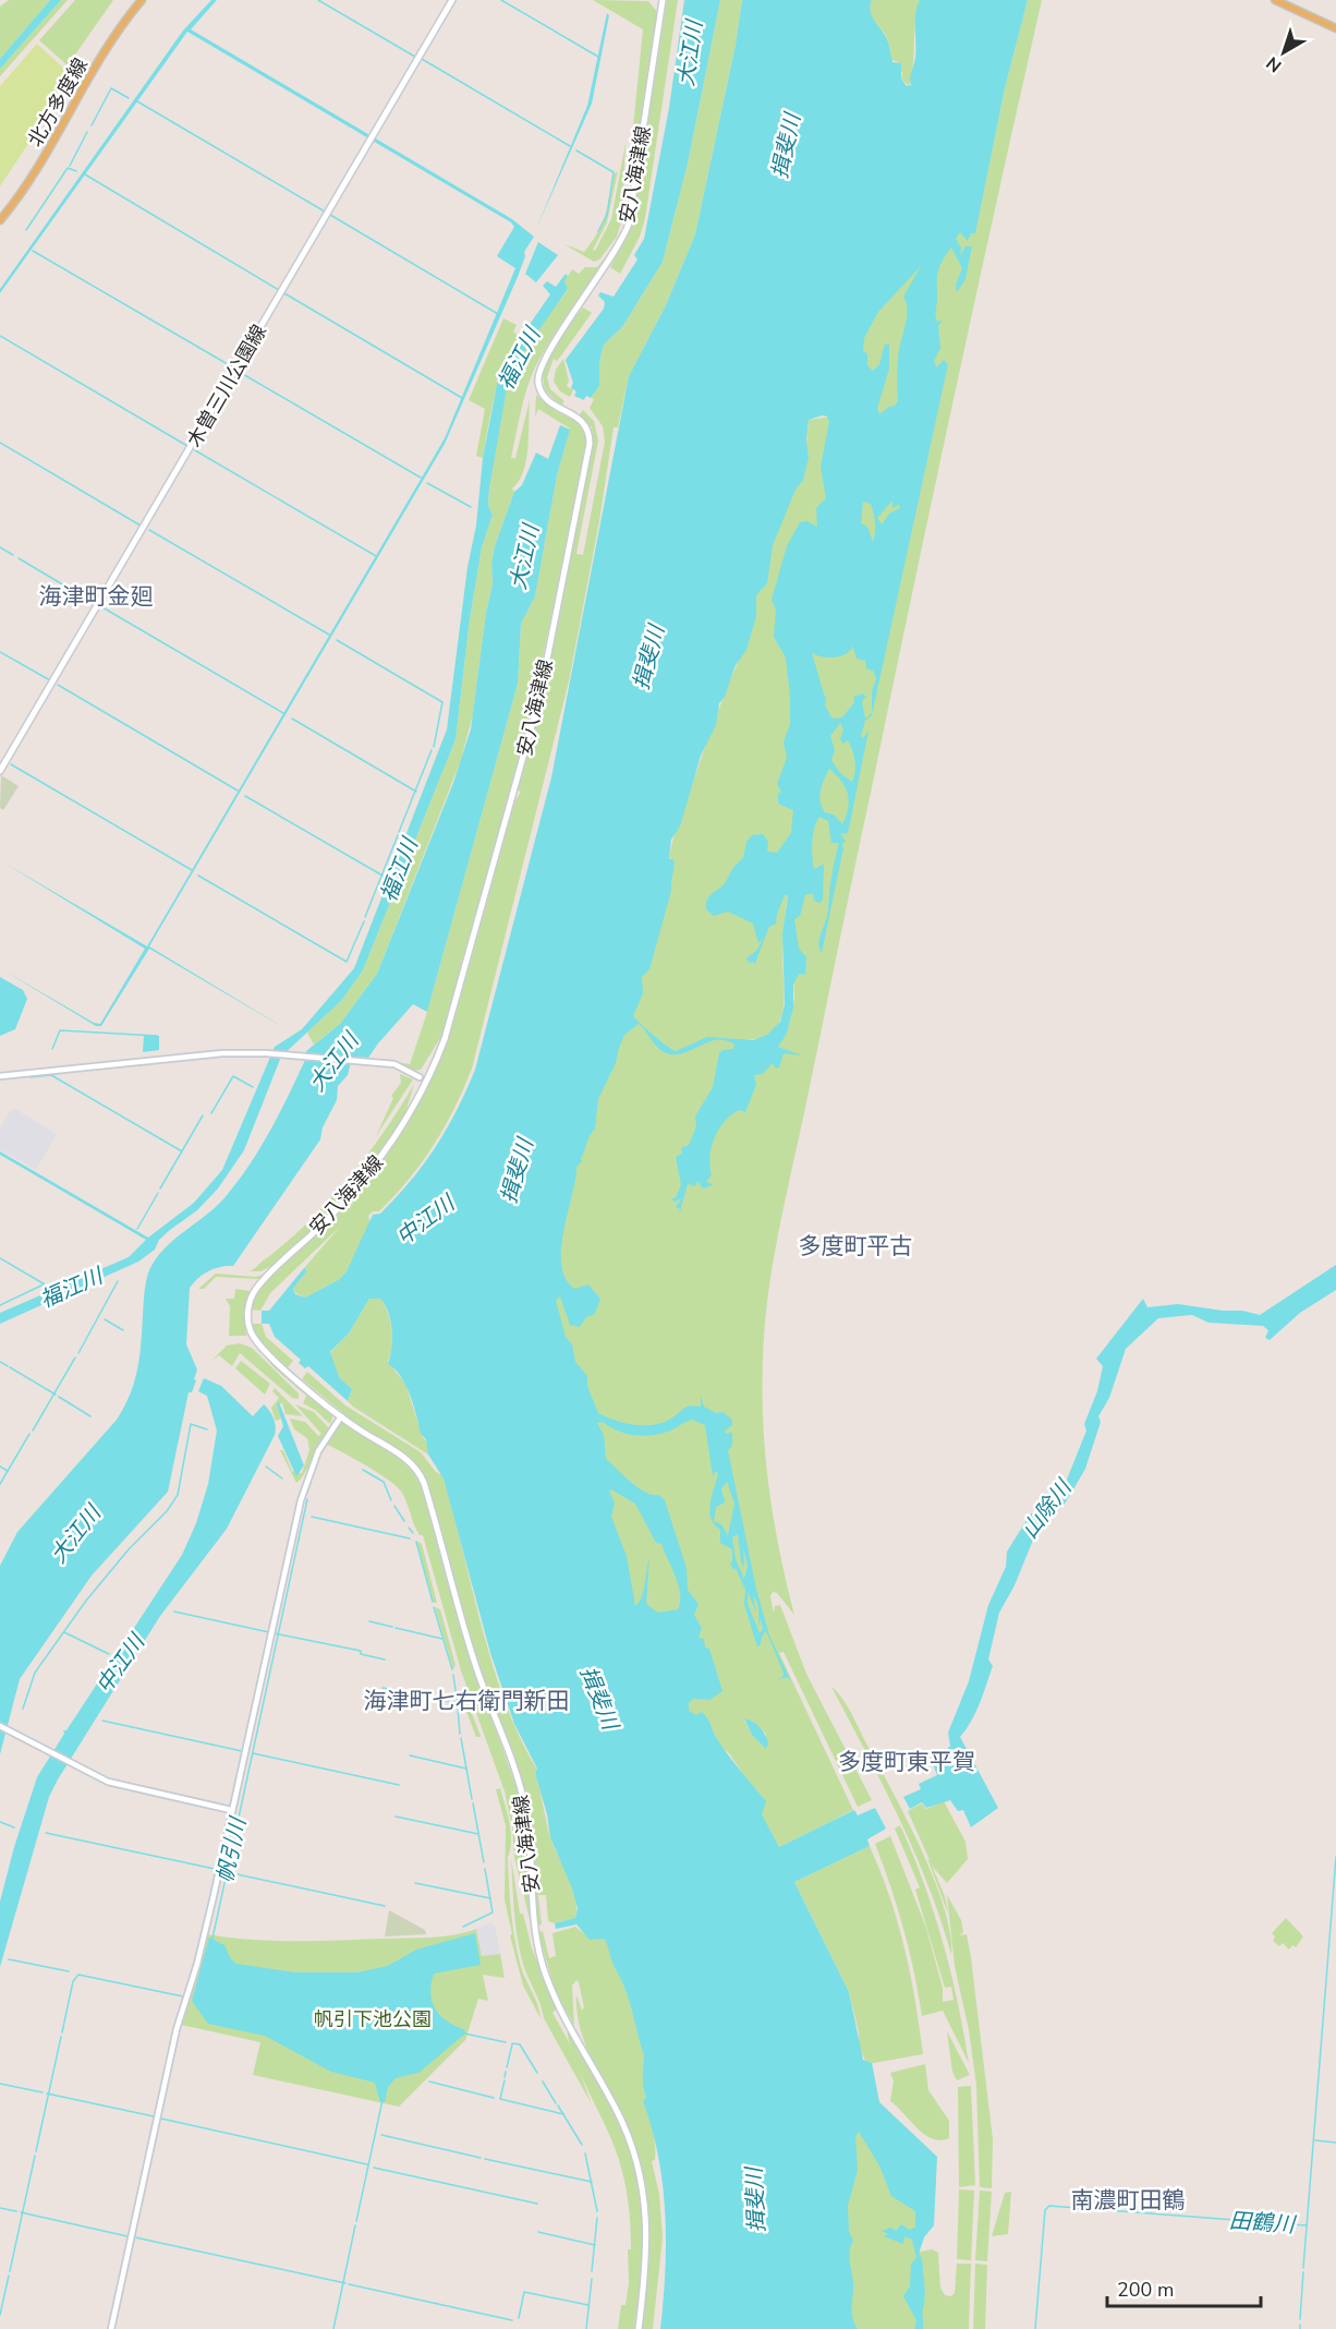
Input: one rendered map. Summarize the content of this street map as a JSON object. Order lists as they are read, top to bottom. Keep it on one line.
{"streets":{"main road":["北方多度線","安八海津線","木曽三川公園線"]},"districts":["海津町金廻","多度町平古","海津町七右衛門新田","多度町東平賀","南濃町田鶴"],"water":["大江川","揖斐川","福江川","中江川","山除川","帆引川","田鶴川"],"parks":["帆引下池公園"],"scale_bar":"200 m","north":"bottom left"}
